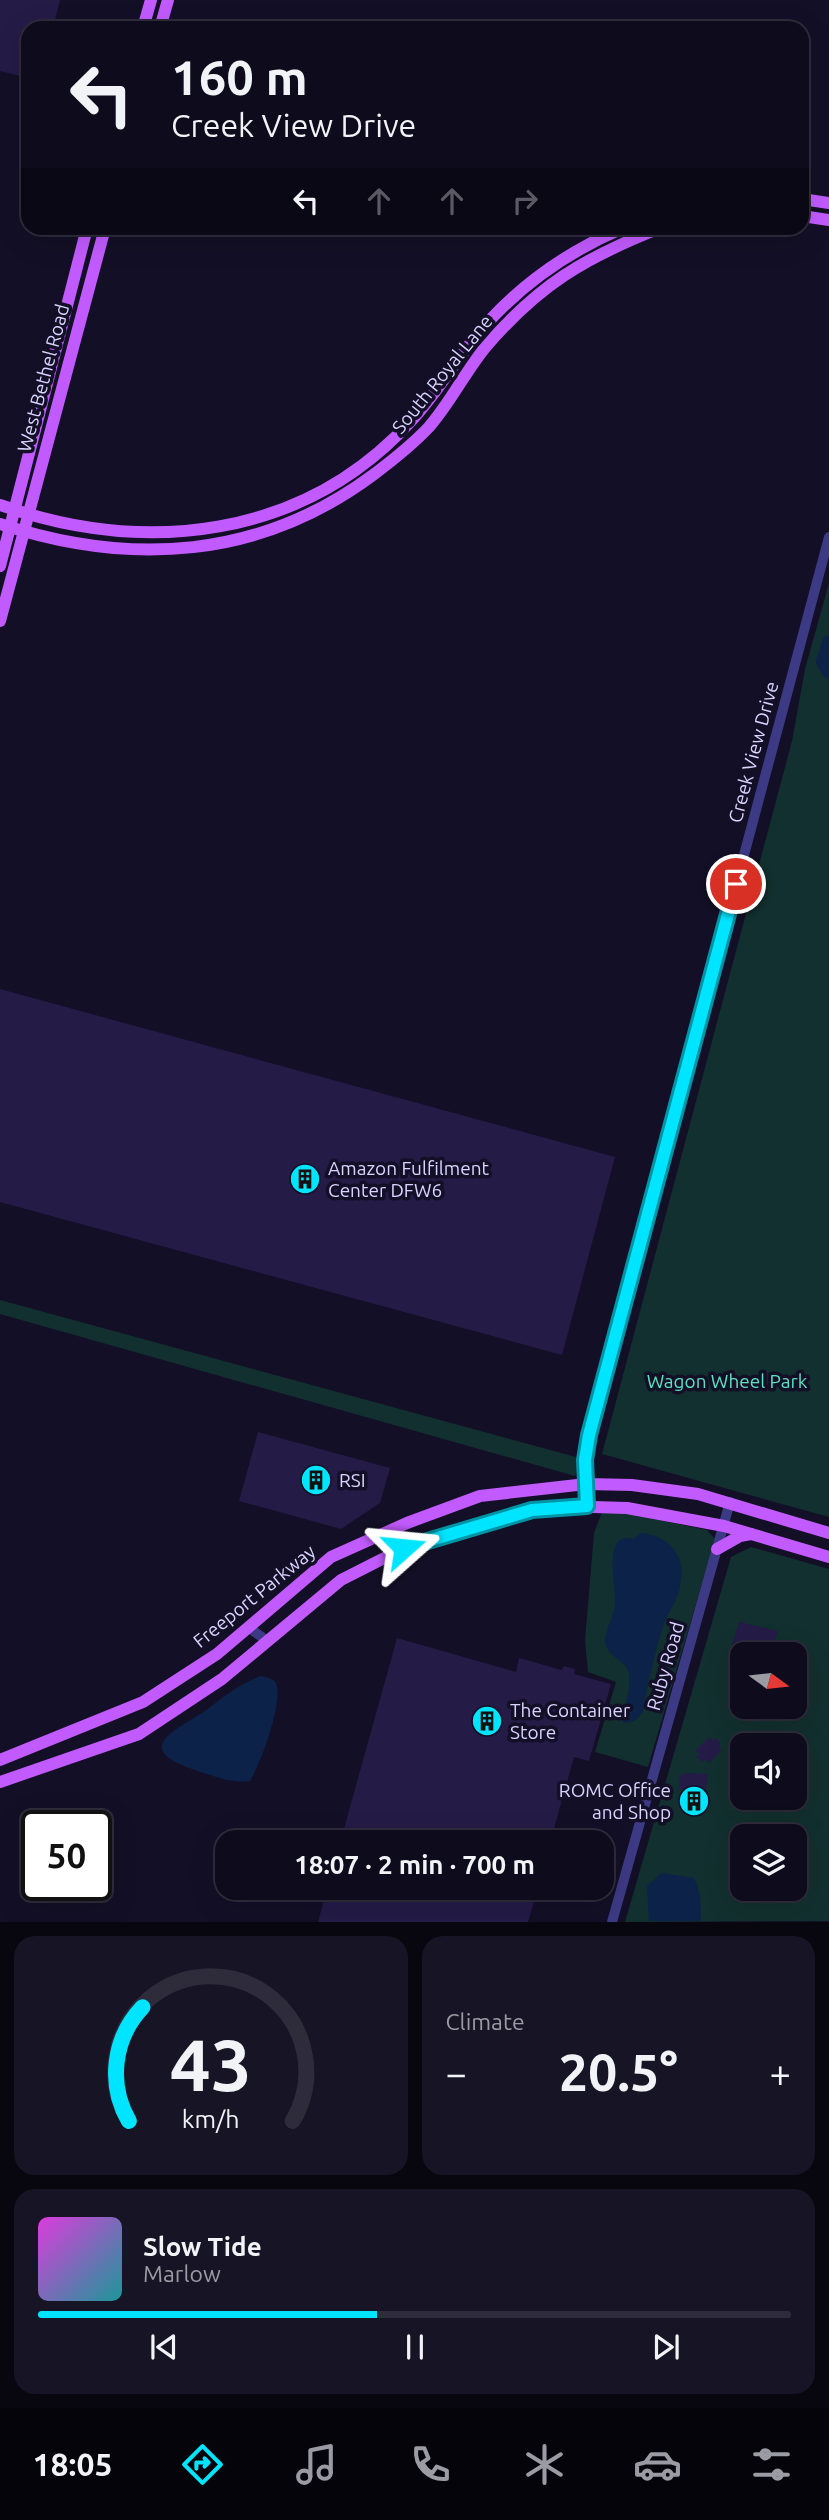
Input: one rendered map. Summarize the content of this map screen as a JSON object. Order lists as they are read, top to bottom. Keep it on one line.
{"streets":{"main road":["South Royal Lane","West Bethel Road","Freeport Parkway"],"street":["Creek View Drive","Ruby Road"]},"crossings":[["South Royal Lane","West Bethel Road"],["Creek View Drive","Freeport Parkway"],["Freeport Parkway","Ruby Road"]],"parks":["Wagon Wheel Park"],"places":{"building":["Amazon Fulfilment Center DFW6","RSI","The Container Store","ROMC Office and Shop"]},"north":"right","page":{"turn":["160 m","Creek View Drive"],"limit":"50","trip":"18:07 · 2 min · 700 m","tile":"Climate","heat":["−","20.5°","+"],"song":["Slow Tide","Marlow"],"tabs":"18:05","gauge":["43","km/h"]}}
